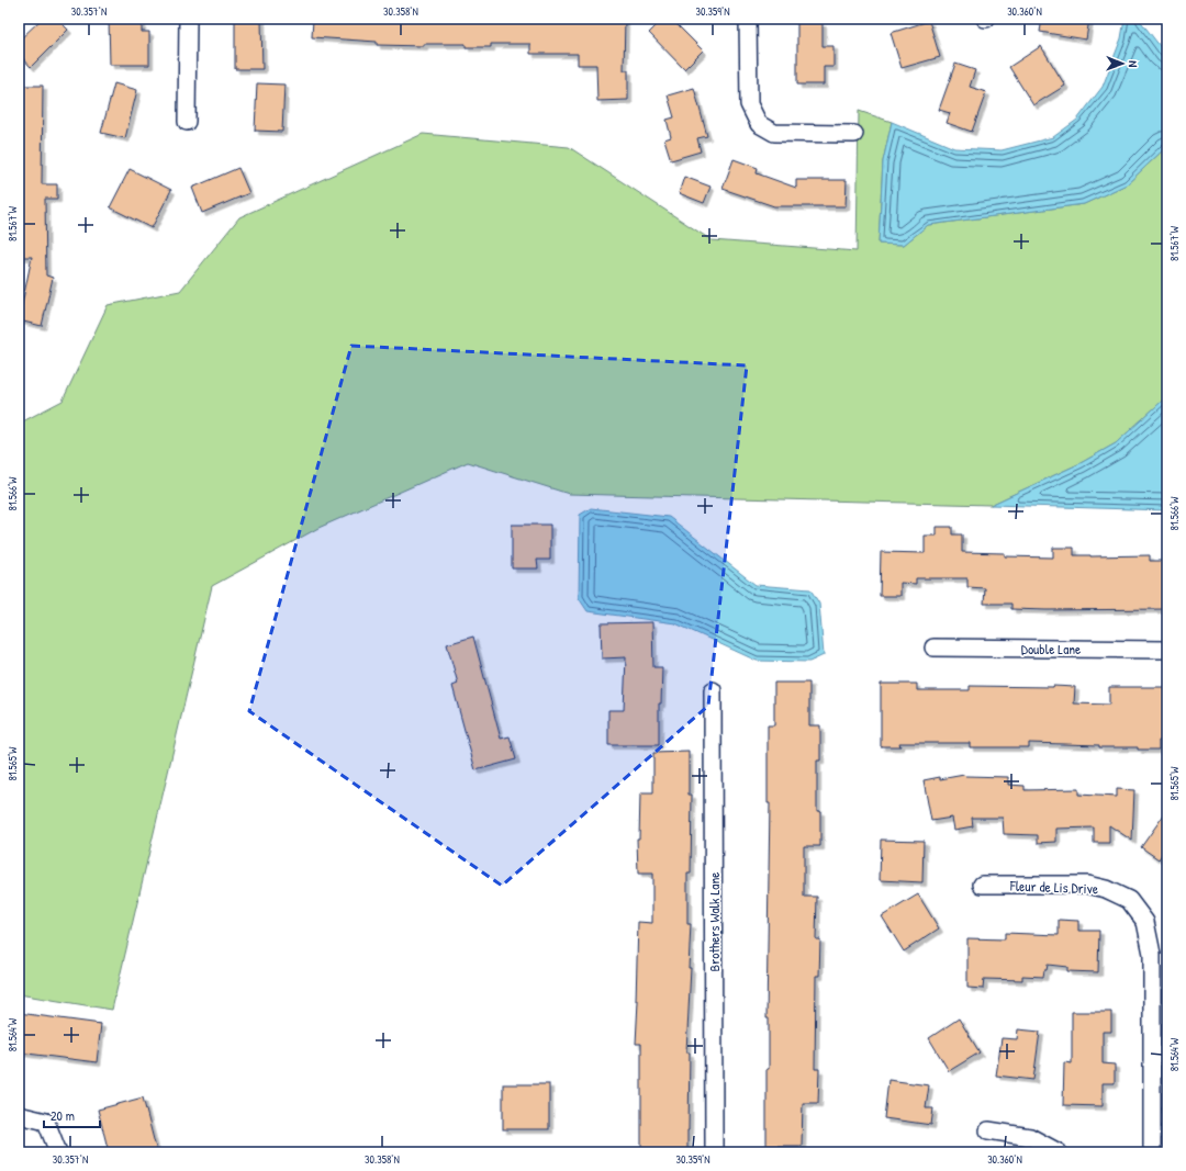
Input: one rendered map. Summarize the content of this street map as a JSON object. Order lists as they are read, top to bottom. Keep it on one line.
{"streets":{"street":["Double Lane","Fleur de Lis Drive","Brothers Walk Lane"]},"scale_bar":"20 m","north":"right","coordinates":["30.357°N","30.358°N","30.359°N","30.360°N","81.567°W","81.566°W","81.565°W","81.564°W"]}
